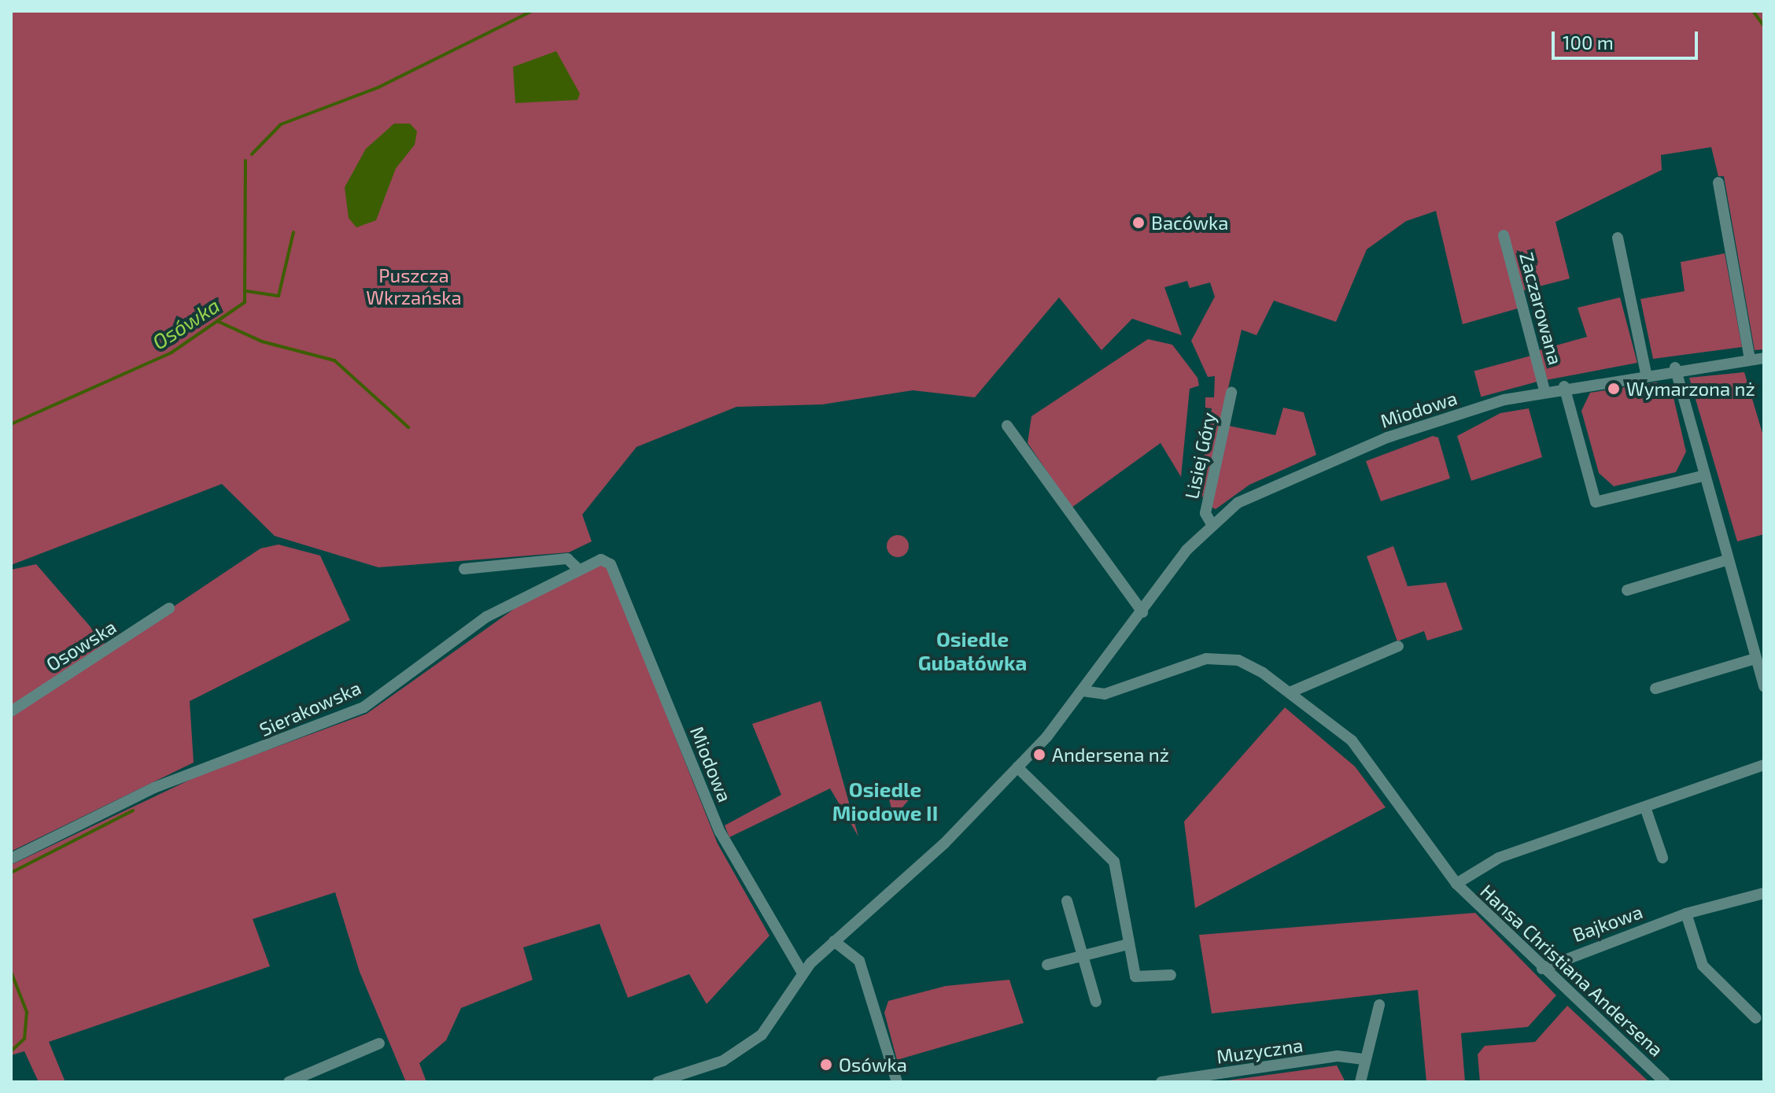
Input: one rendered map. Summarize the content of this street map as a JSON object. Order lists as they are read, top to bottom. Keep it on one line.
{"streets":{"street":["Zaczarowana","Miodowa","Lisiej Góry","Osowska","Sierakowska","Bajkowa","Hansa Christiana Andersena","Muzyczna"]},"crossings":[["Zaczarowana","Miodowa"],["Miodowa","Lisiej Góry"],["Miodowa","Sierakowska"],["Miodowa","Hansa Christiana Andersena"],["Bajkowa","Hansa Christiana Andersena"]],"districts":["Osiedle Gubałówka","Osiedle Miodowe II"],"water":["Osówka"],"parks":["Puszcza Wkrzańska"],"places":["Bacówka","Wymarzona nż","Andersena nż","Osówka"],"scale_bar":"100 m"}
